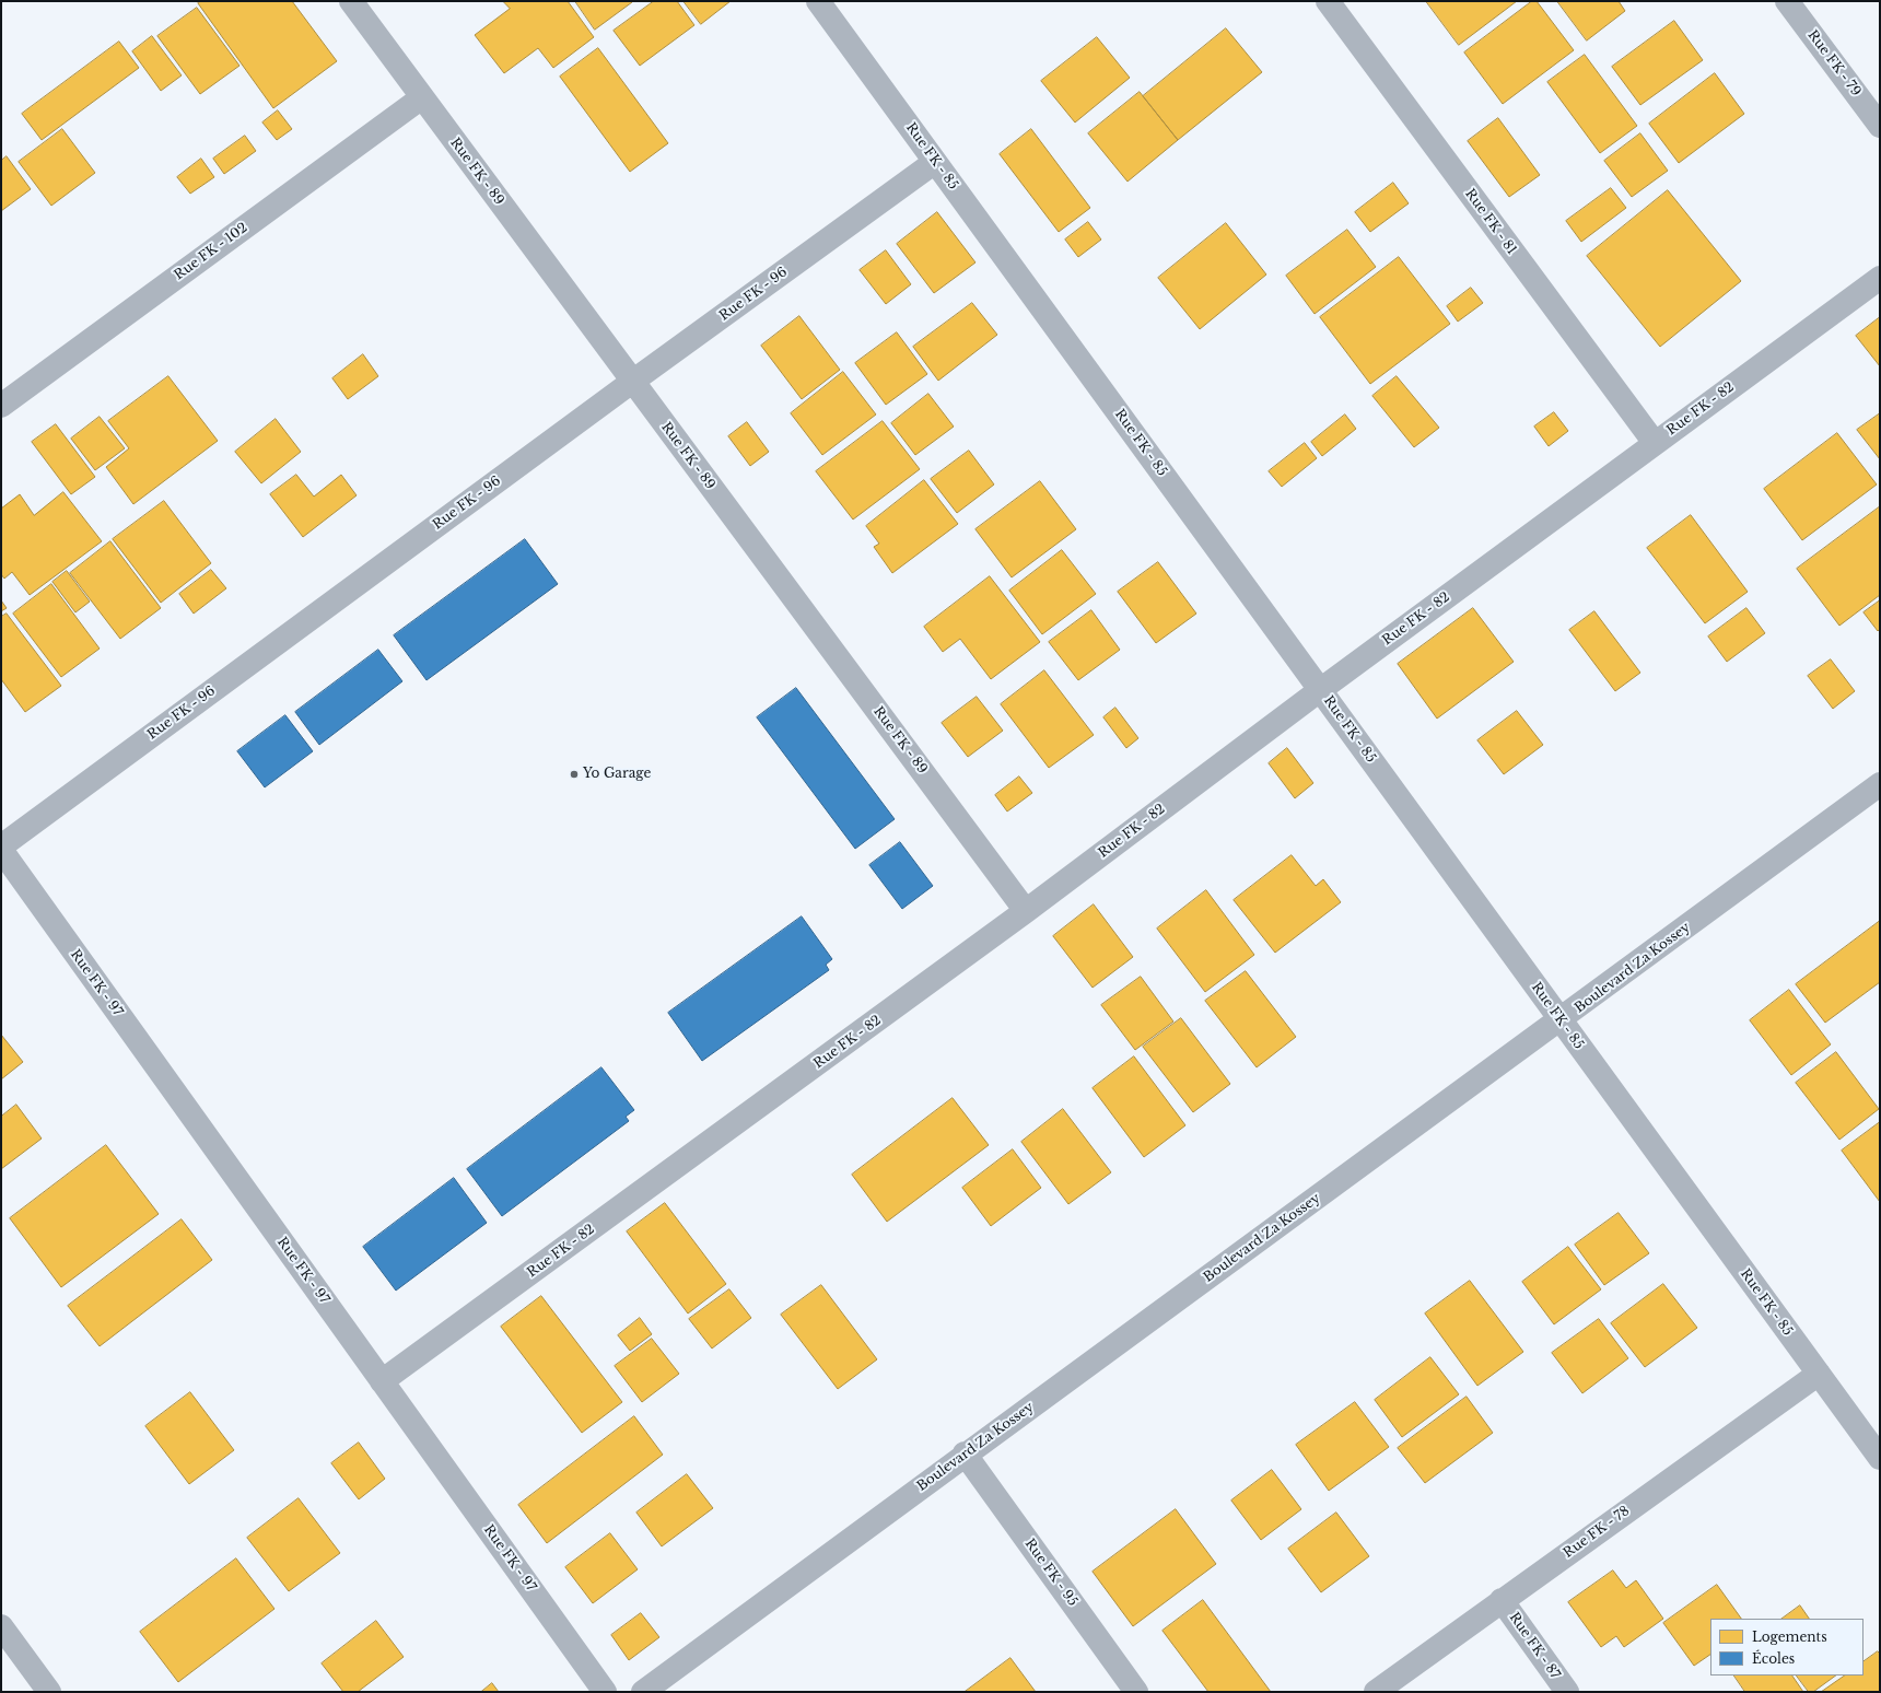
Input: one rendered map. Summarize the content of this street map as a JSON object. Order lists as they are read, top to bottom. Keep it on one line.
{"streets":{"street":["Rue FK - 79","Rue FK - 85","Rue FK - 89","Rue FK - 81","Rue FK - 102","Rue FK - 96","Rue FK - 82","Boulevard Za Kossey","Rue FK - 97","Rue FK - 78","Rue FK - 95","Rue FK - 87"]},"crossings":[["Rue FK - 85","Rue FK - 96"],["Rue FK - 85","Rue FK - 82"],["Rue FK - 85","Boulevard Za Kossey"],["Rue FK - 85","Rue FK - 78"],["Rue FK - 89","Rue FK - 102"],["Rue FK - 89","Rue FK - 96"],["Rue FK - 89","Rue FK - 82"],["Rue FK - 81","Rue FK - 82"],["Rue FK - 82","Rue FK - 97"],["Boulevard Za Kossey","Rue FK - 95"],["Rue FK - 78","Rue FK - 87"]],"places":["Yo Garage"],"legend":["Logements","Écoles"]}
